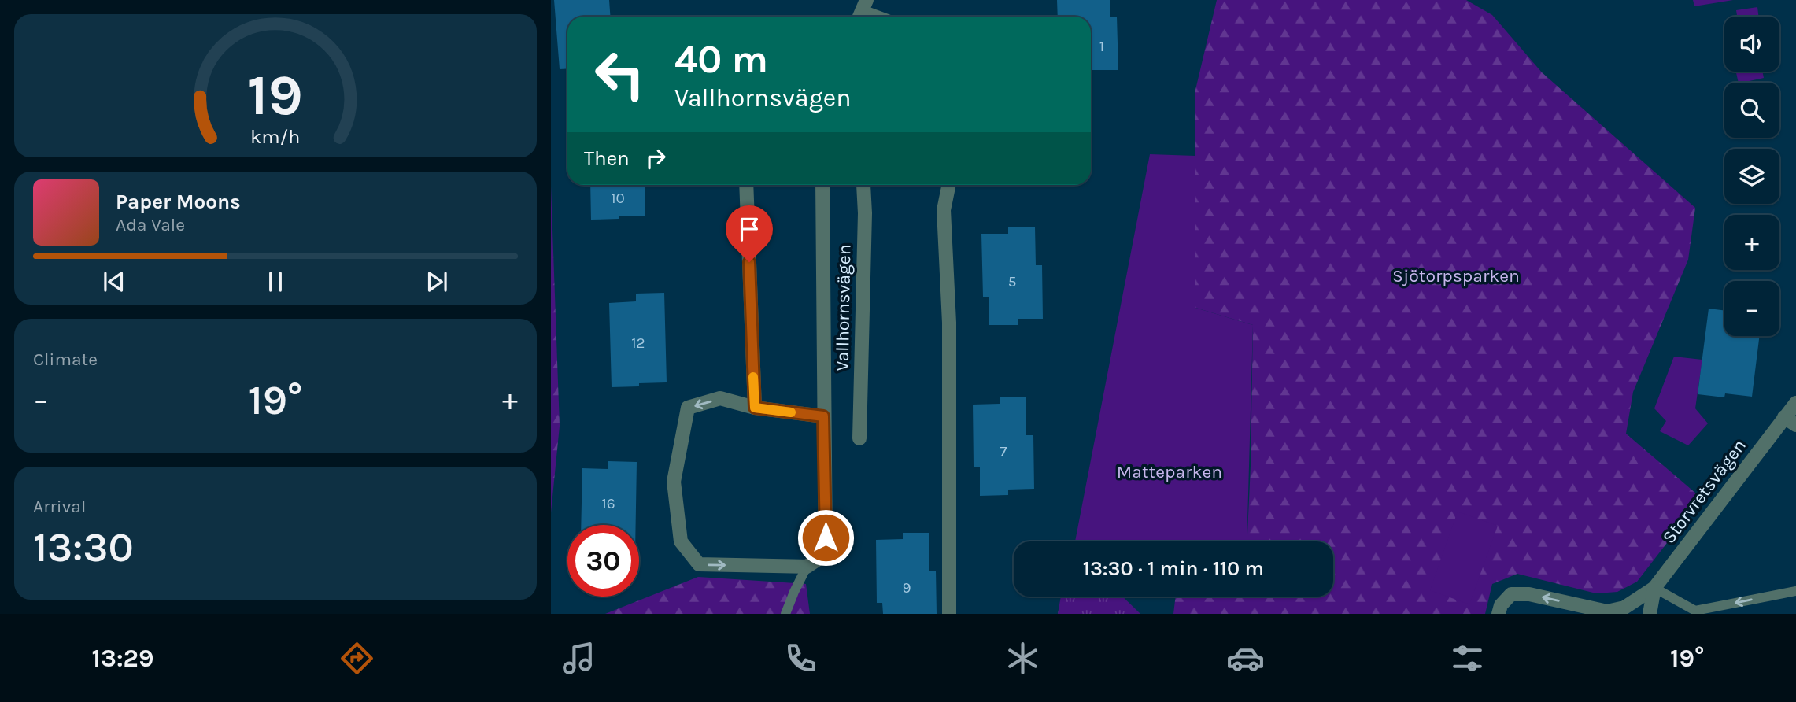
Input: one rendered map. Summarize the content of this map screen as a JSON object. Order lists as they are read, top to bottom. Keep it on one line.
{"streets":{"street":["Vallhornsvägen","Storvretsvägen"]},"one_way":["Storvretsvägen"],"parks":["Sjötorpsparken","Matteparken"],"house_numbers":["1","10","5","12","7","16","9"],"page":{"map_buttons":["+","−"],"turn":["40 m","Vallhornsvägen"],"then":"Then","song":["Paper Moons","Ada Vale"],"tile":["Climate",["Arrival","13:30"]],"heat":["−","19°","+"],"limit":"30","trip":"13:30 · 1 min · 110 m","tabs":["13:29","19°"],"gauge":["19","km/h"]}}
